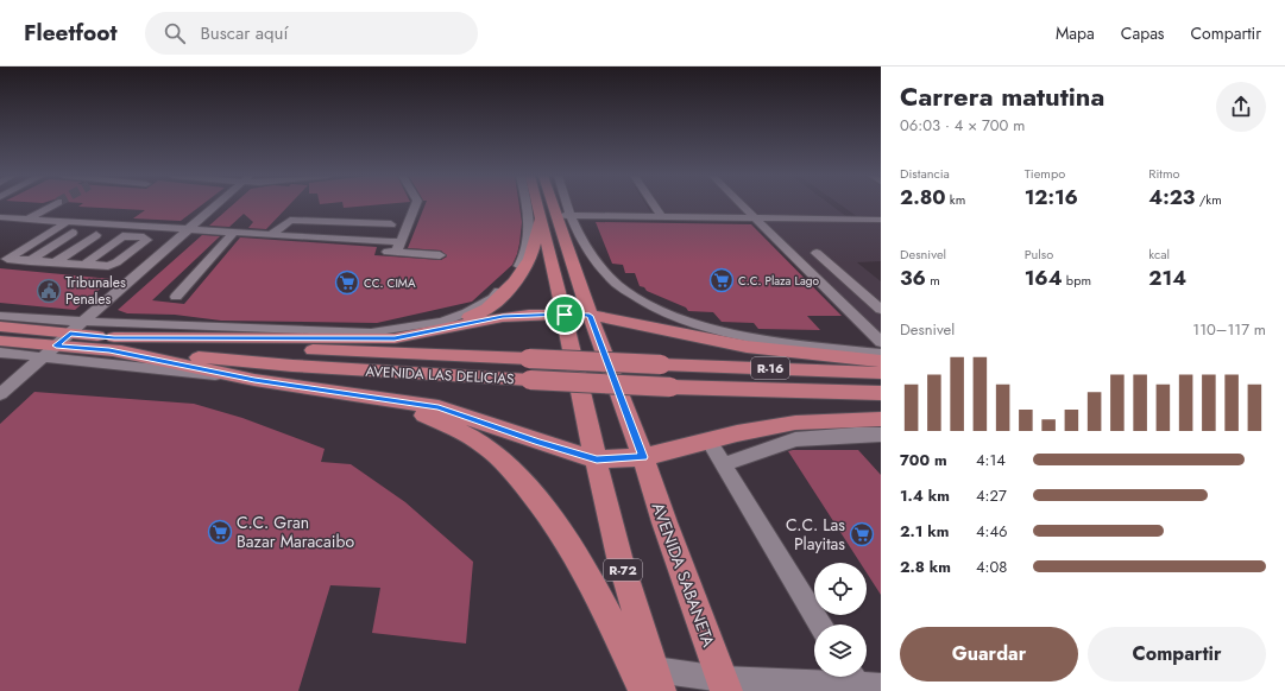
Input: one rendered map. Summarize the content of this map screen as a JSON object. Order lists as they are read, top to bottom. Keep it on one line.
{"streets":{"main road":["R-16","AVENIDA LAS DELICIAS","R-72","AVENIDA SABANETA"]},"places":{"supermarket":["C.C. Plaza Lago","CC. CIMA","C.C. Gran Bazar Maracaibo","C.C. Las Playitas"],"public building":["Tribunales Penales"]},"page":{"header":"Fleetfoot","search":"Buscar aquí","nav":["Mapa","Capas","Compartir"],"heading":["Carrera matutina","06:03 · 4 × 700 m"],"stats":[["Distancia","2.80 km"],["Tiempo","12:16"],["Ritmo","4:23 /km"],["Desnivel","36 m"],["Pulso","164 bpm"],["kcal","214"]],"chart":["Desnivel","110–117 m"],"list":[{"name":"700 m","note":"4:14"},{"name":"1.4 km","note":"4:27"},{"name":"2.1 km","note":"4:46"},{"name":"2.8 km","note":"4:08"}],"buttons":["Guardar","Compartir"]}}
